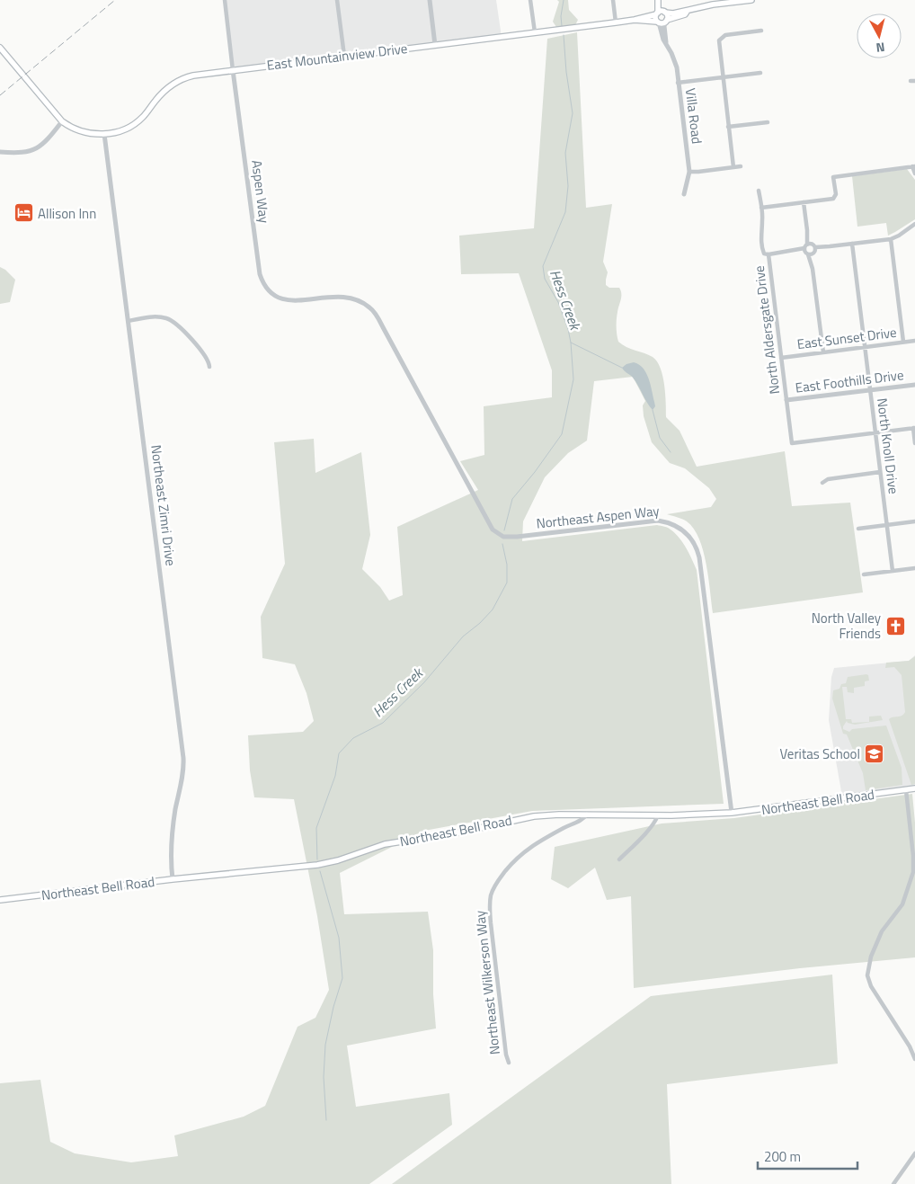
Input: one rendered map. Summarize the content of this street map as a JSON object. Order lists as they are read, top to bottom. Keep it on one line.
{"streets":{"main road":["East Mountainview Drive","Northeast Bell Road"],"street":["Villa Road","Aspen Way","North Aldersgate Drive","East Sunset Drive","East Foothills Drive","North Knoll Drive","Northeast Zimri Drive","Northeast Aspen Way","Northeast Wilkerson Way"]},"crossings":[["East Mountainview Drive","Villa Road"],["East Mountainview Drive","Aspen Way"],["East Mountainview Drive","Northeast Zimri Drive"],["Aspen Way","Northeast Aspen Way"],["North Aldersgate Drive","East Sunset Drive"],["North Aldersgate Drive","East Foothills Drive"],["North Aldersgate Drive","North Knoll Drive"],["East Sunset Drive","North Knoll Drive"],["East Foothills Drive","North Knoll Drive"],["Northeast Zimri Drive","Northeast Bell Road"],["Northeast Aspen Way","Northeast Bell Road"],["Northeast Bell Road","Northeast Wilkerson Way"]],"water":["Hess Creek"],"places":{"hotel":["Allison Inn"],"church":["North Valley Friends"],"school or university":["Veritas School"]},"scale_bar":"200 m","north":"bottom"}
